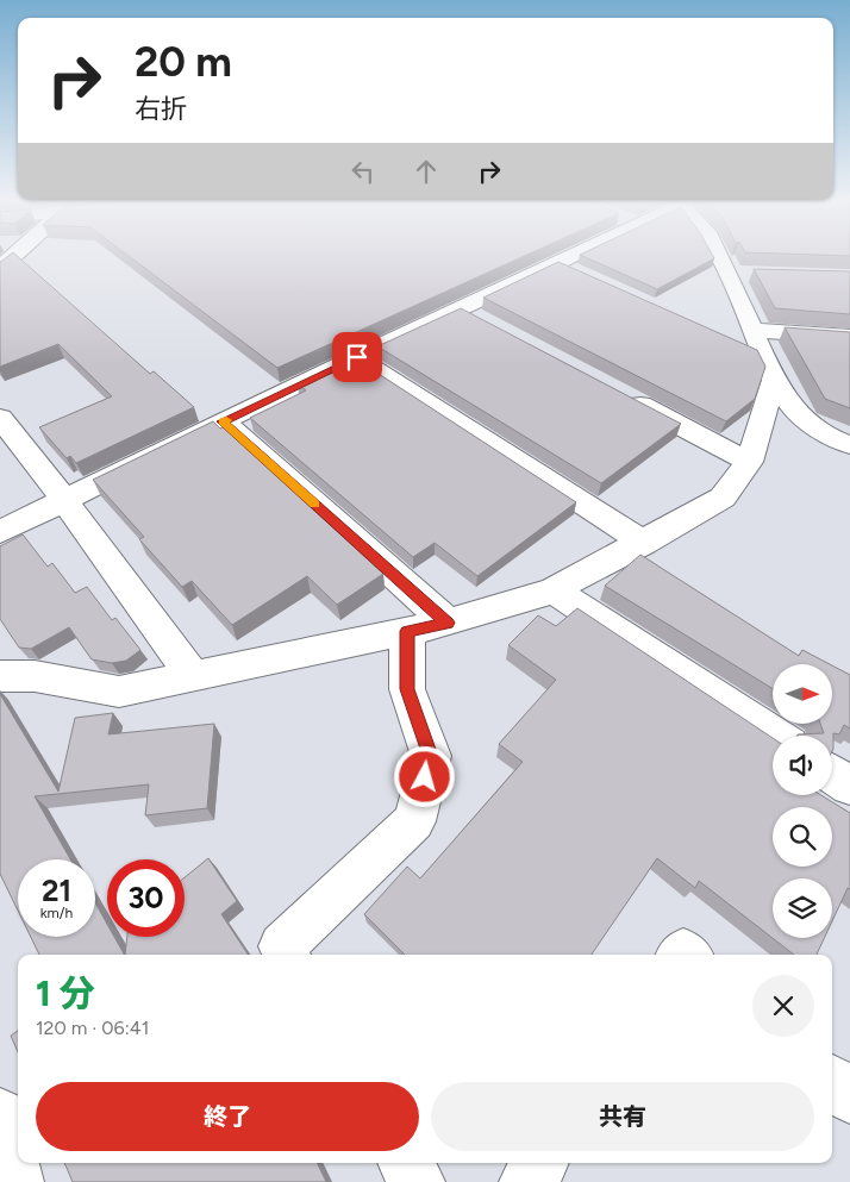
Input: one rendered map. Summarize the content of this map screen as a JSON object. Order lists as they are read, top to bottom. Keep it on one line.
{"north":"right","page":{"turn":["20 m","右折"],"speed":"21 km/h","limit":"30","heading":["1 分","120 m · 06:41"],"buttons":["終了","共有"]}}
